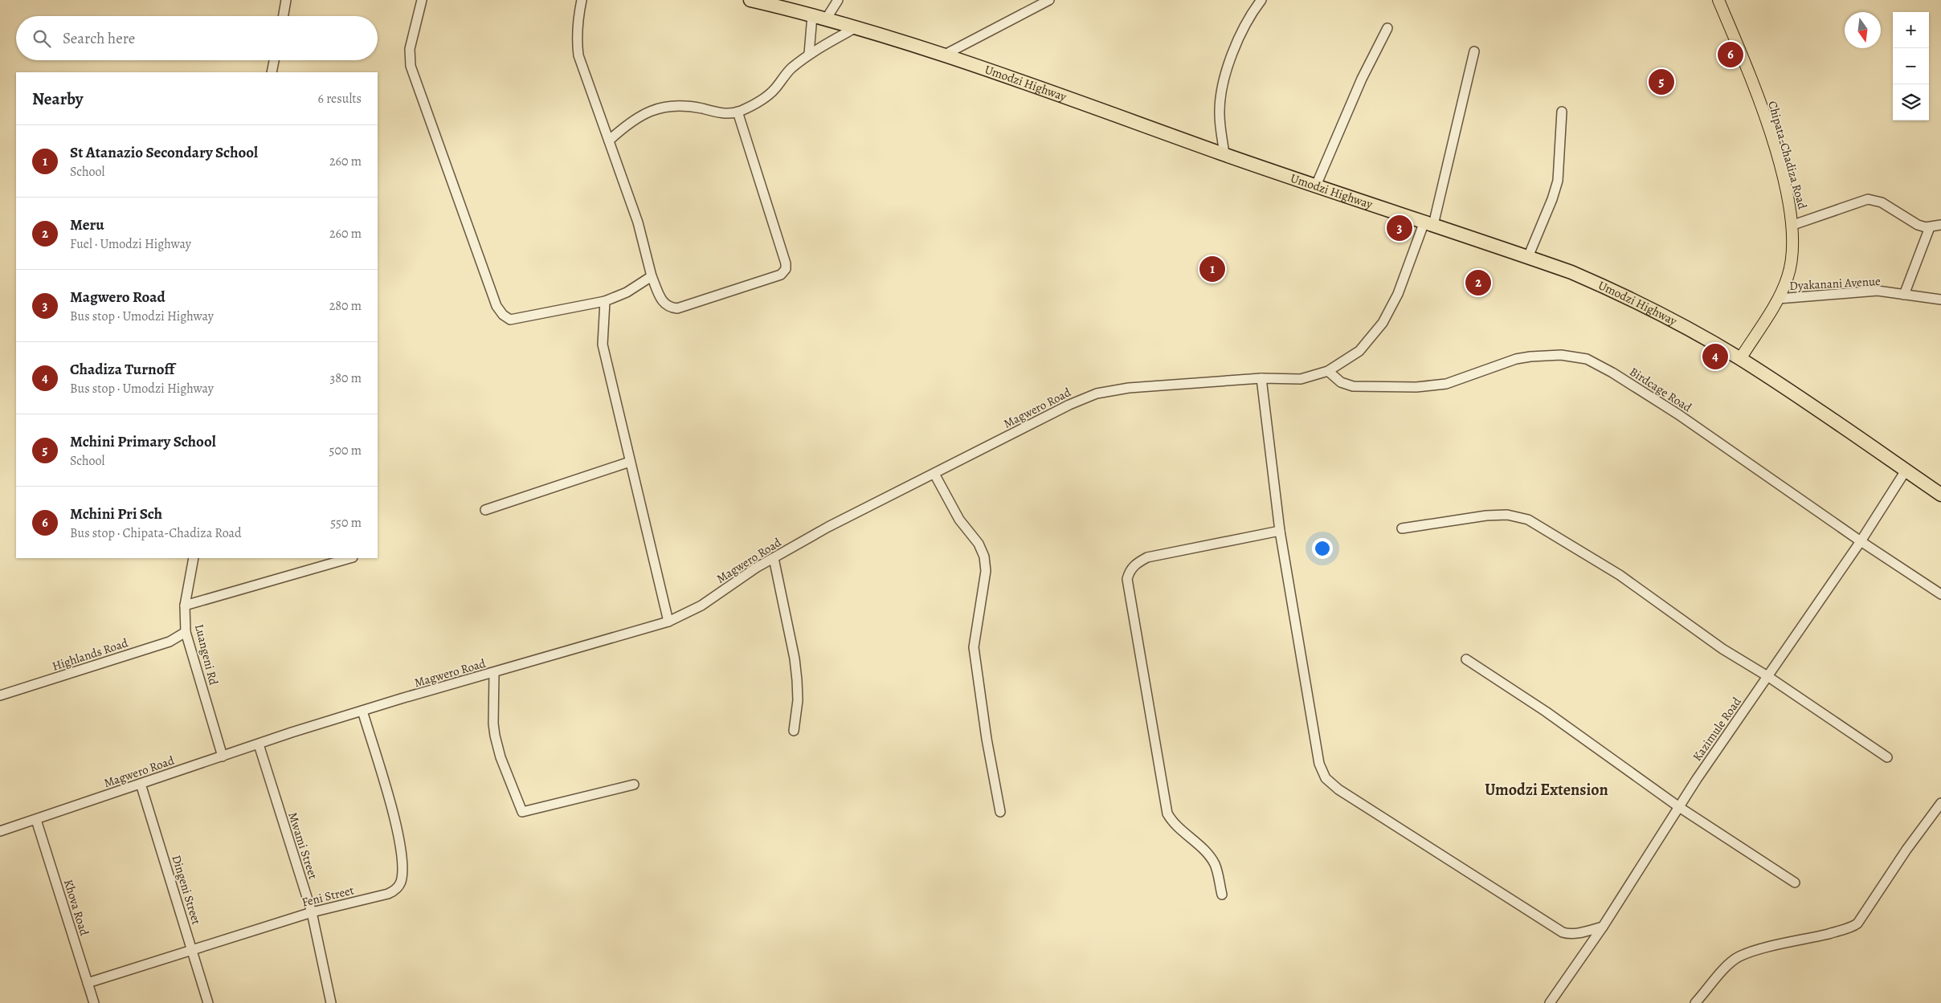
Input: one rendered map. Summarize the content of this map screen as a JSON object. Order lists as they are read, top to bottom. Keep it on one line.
{"streets":{"highway":["Umodzi Highway"],"main road":["Chipata-Chadiza Road"],"street":["Dyakanani Avenue","Birdcage Road","Magwero Road","Highlands Road","Luangeni Rd","Kazimule Road","Mwami Street","Dingeni Street","Feni Street","Khova Road"]},"crossings":[["Umodzi Highway","Chipata-Chadiza Road"],["Umodzi Highway","Magwero Road"],["Umodzi Highway","Kazimule Road"],["Chipata-Chadiza Road","Dyakanani Avenue"],["Birdcage Road","Magwero Road"],["Birdcage Road","Kazimule Road"],["Magwero Road","Luangeni Rd"],["Magwero Road","Mwami Street"],["Magwero Road","Dingeni Street"],["Magwero Road","Feni Street"],["Magwero Road","Khova Road"],["Highlands Road","Luangeni Rd"],["Mwami Street","Feni Street"],["Dingeni Street","Feni Street"],["Feni Street","Khova Road"]],"districts":["Umodzi Extension"],"north":"bottom","page":{"map_buttons":["+","−"],"search":"Search here","pins":["6","5","3","1","2","4"],"heading":["Nearby","6 results"],"list":[{"mark":"1","name":"St Atanazio Secondary School","note":"School","value":"260 m"},{"mark":"2","name":"Meru","note":"Fuel · Umodzi Highway","value":"260 m"},{"mark":"3","name":"Magwero Road","note":"Bus stop · Umodzi Highway","value":"280 m"},{"mark":"4","name":"Chadiza Turnoff","note":"Bus stop · Umodzi Highway","value":"380 m"},{"mark":"5","name":"Mchini Primary School","note":"School","value":"500 m"},{"mark":"6","name":"Mchini Pri Sch","note":"Bus stop · Chipata-Chadiza Road","value":"550 m"}]}}
